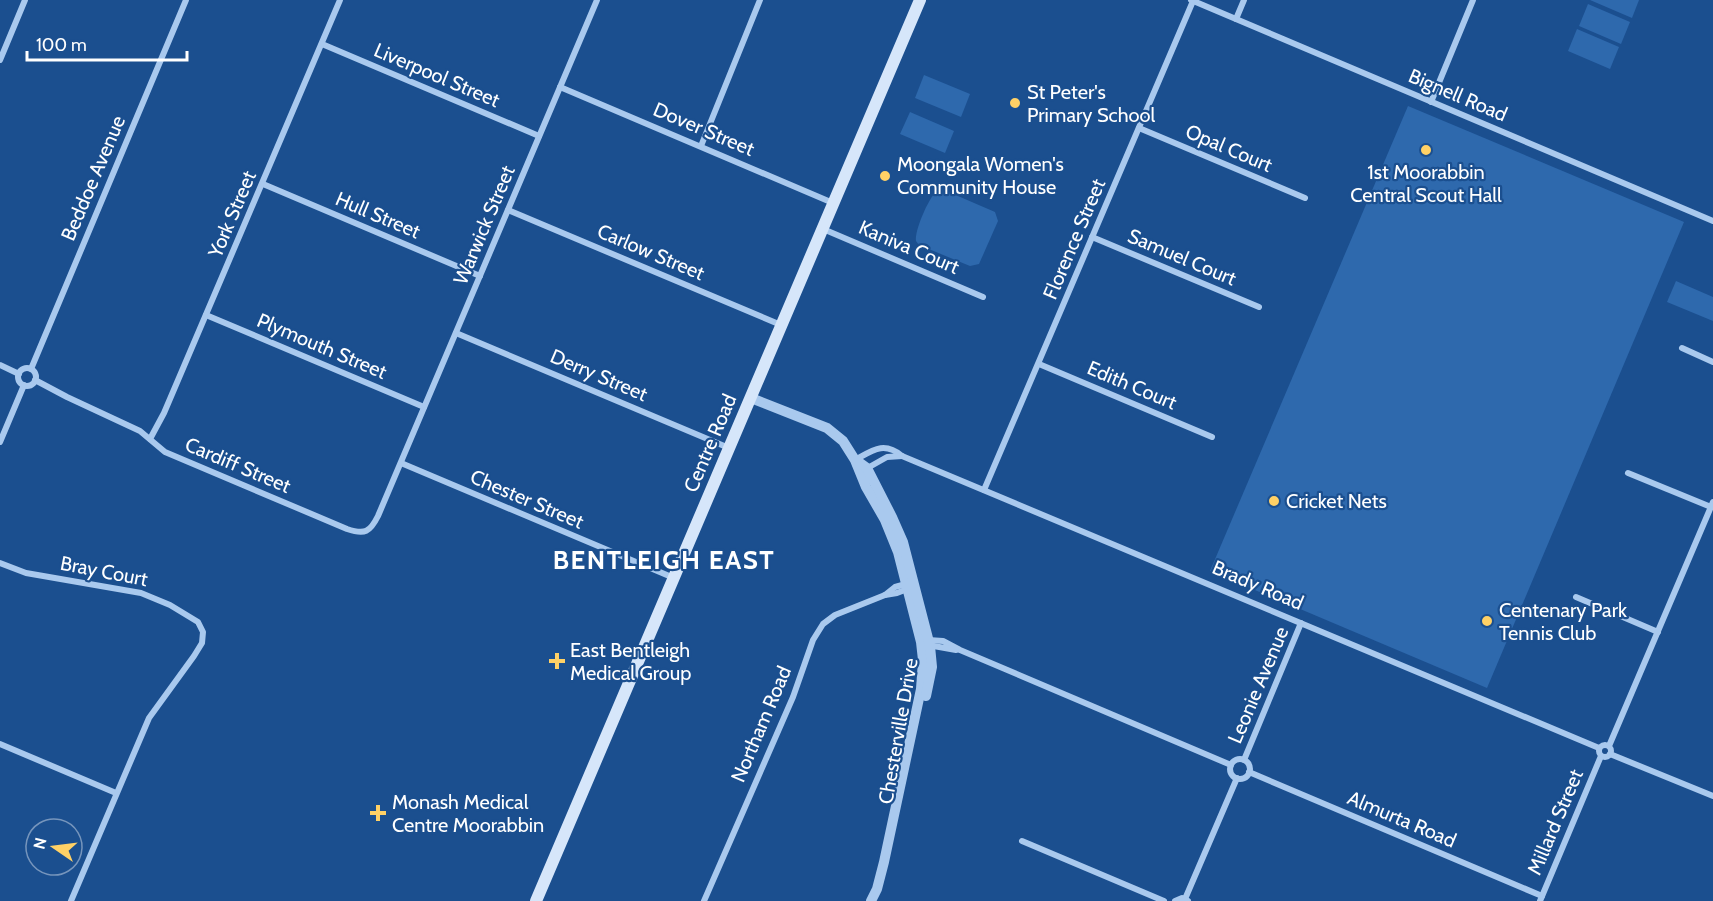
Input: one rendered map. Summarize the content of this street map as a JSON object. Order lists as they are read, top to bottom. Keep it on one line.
{"streets":{"main road":["Centre Road"],"street":["Liverpool Street","Bignell Road","Dover Street","Opal Court","Beddoe Avenue","York Street","Hull Street","Warwick Street","Florence Street","Kaniva Court","Carlow Street","Samuel Court","Plymouth Street","Derry Street","Edith Court","Cardiff Street","Chester Street","Bray Court","Brady Road","Leonie Avenue","Northam Road","Chesterville Drive","Almurta Road","Millard Street"]},"crossings":[["Liverpool Street","York Street"],["Liverpool Street","Warwick Street"],["Bignell Road","Florence Street"],["Dover Street","Warwick Street"],["Dover Street","Centre Road"],["Opal Court","Florence Street"],["Beddoe Avenue","Cardiff Street"],["York Street","Hull Street"],["York Street","Plymouth Street"],["York Street","Cardiff Street"],["Hull Street","Warwick Street"],["Warwick Street","Carlow Street"],["Warwick Street","Plymouth Street"],["Warwick Street","Derry Street"],["Warwick Street","Cardiff Street"],["Warwick Street","Chester Street"],["Florence Street","Samuel Court"],["Florence Street","Edith Court"],["Florence Street","Brady Road"],["Kaniva Court","Centre Road"],["Carlow Street","Centre Road"],["Derry Street","Centre Road"],["Centre Road","Chester Street"],["Cardiff Street","Chester Street"],["Brady Road","Leonie Avenue"],["Brady Road","Millard Street"],["Leonie Avenue","Almurta Road"],["Northam Road","Chesterville Drive"],["Almurta Road","Millard Street"]],"districts":["BENTLEIGH EAST"],"places":{"other":["St Peter's Primary School","1st Moorabbin Central Scout Hall","Moongala Women's Community House","Cricket Nets","Centenary Park Tennis Club"],"health":["East Bentleigh Medical Group","Monash Medical Centre Moorabbin"]},"scale_bar":"100 m","north":"left"}
